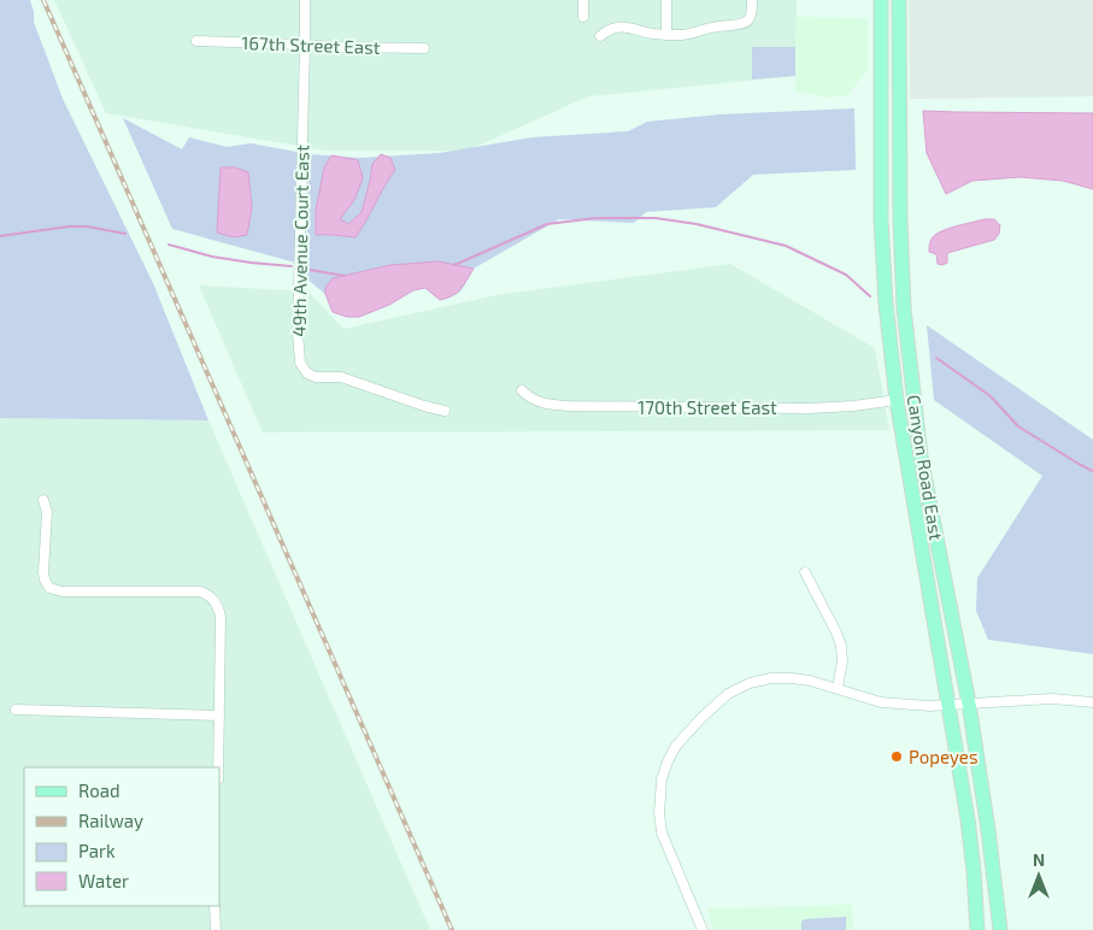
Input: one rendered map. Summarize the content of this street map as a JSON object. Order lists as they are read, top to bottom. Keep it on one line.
{"streets":{"main road":["Canyon Road East"],"street":["167th Street East","49th Avenue Court East","170th Street East"]},"crossings":[["167th Street East","49th Avenue Court East"],["170th Street East","Canyon Road East"]],"places":["Popeyes"],"legend":["Road","Railway","Park","Water"],"north":"top"}
